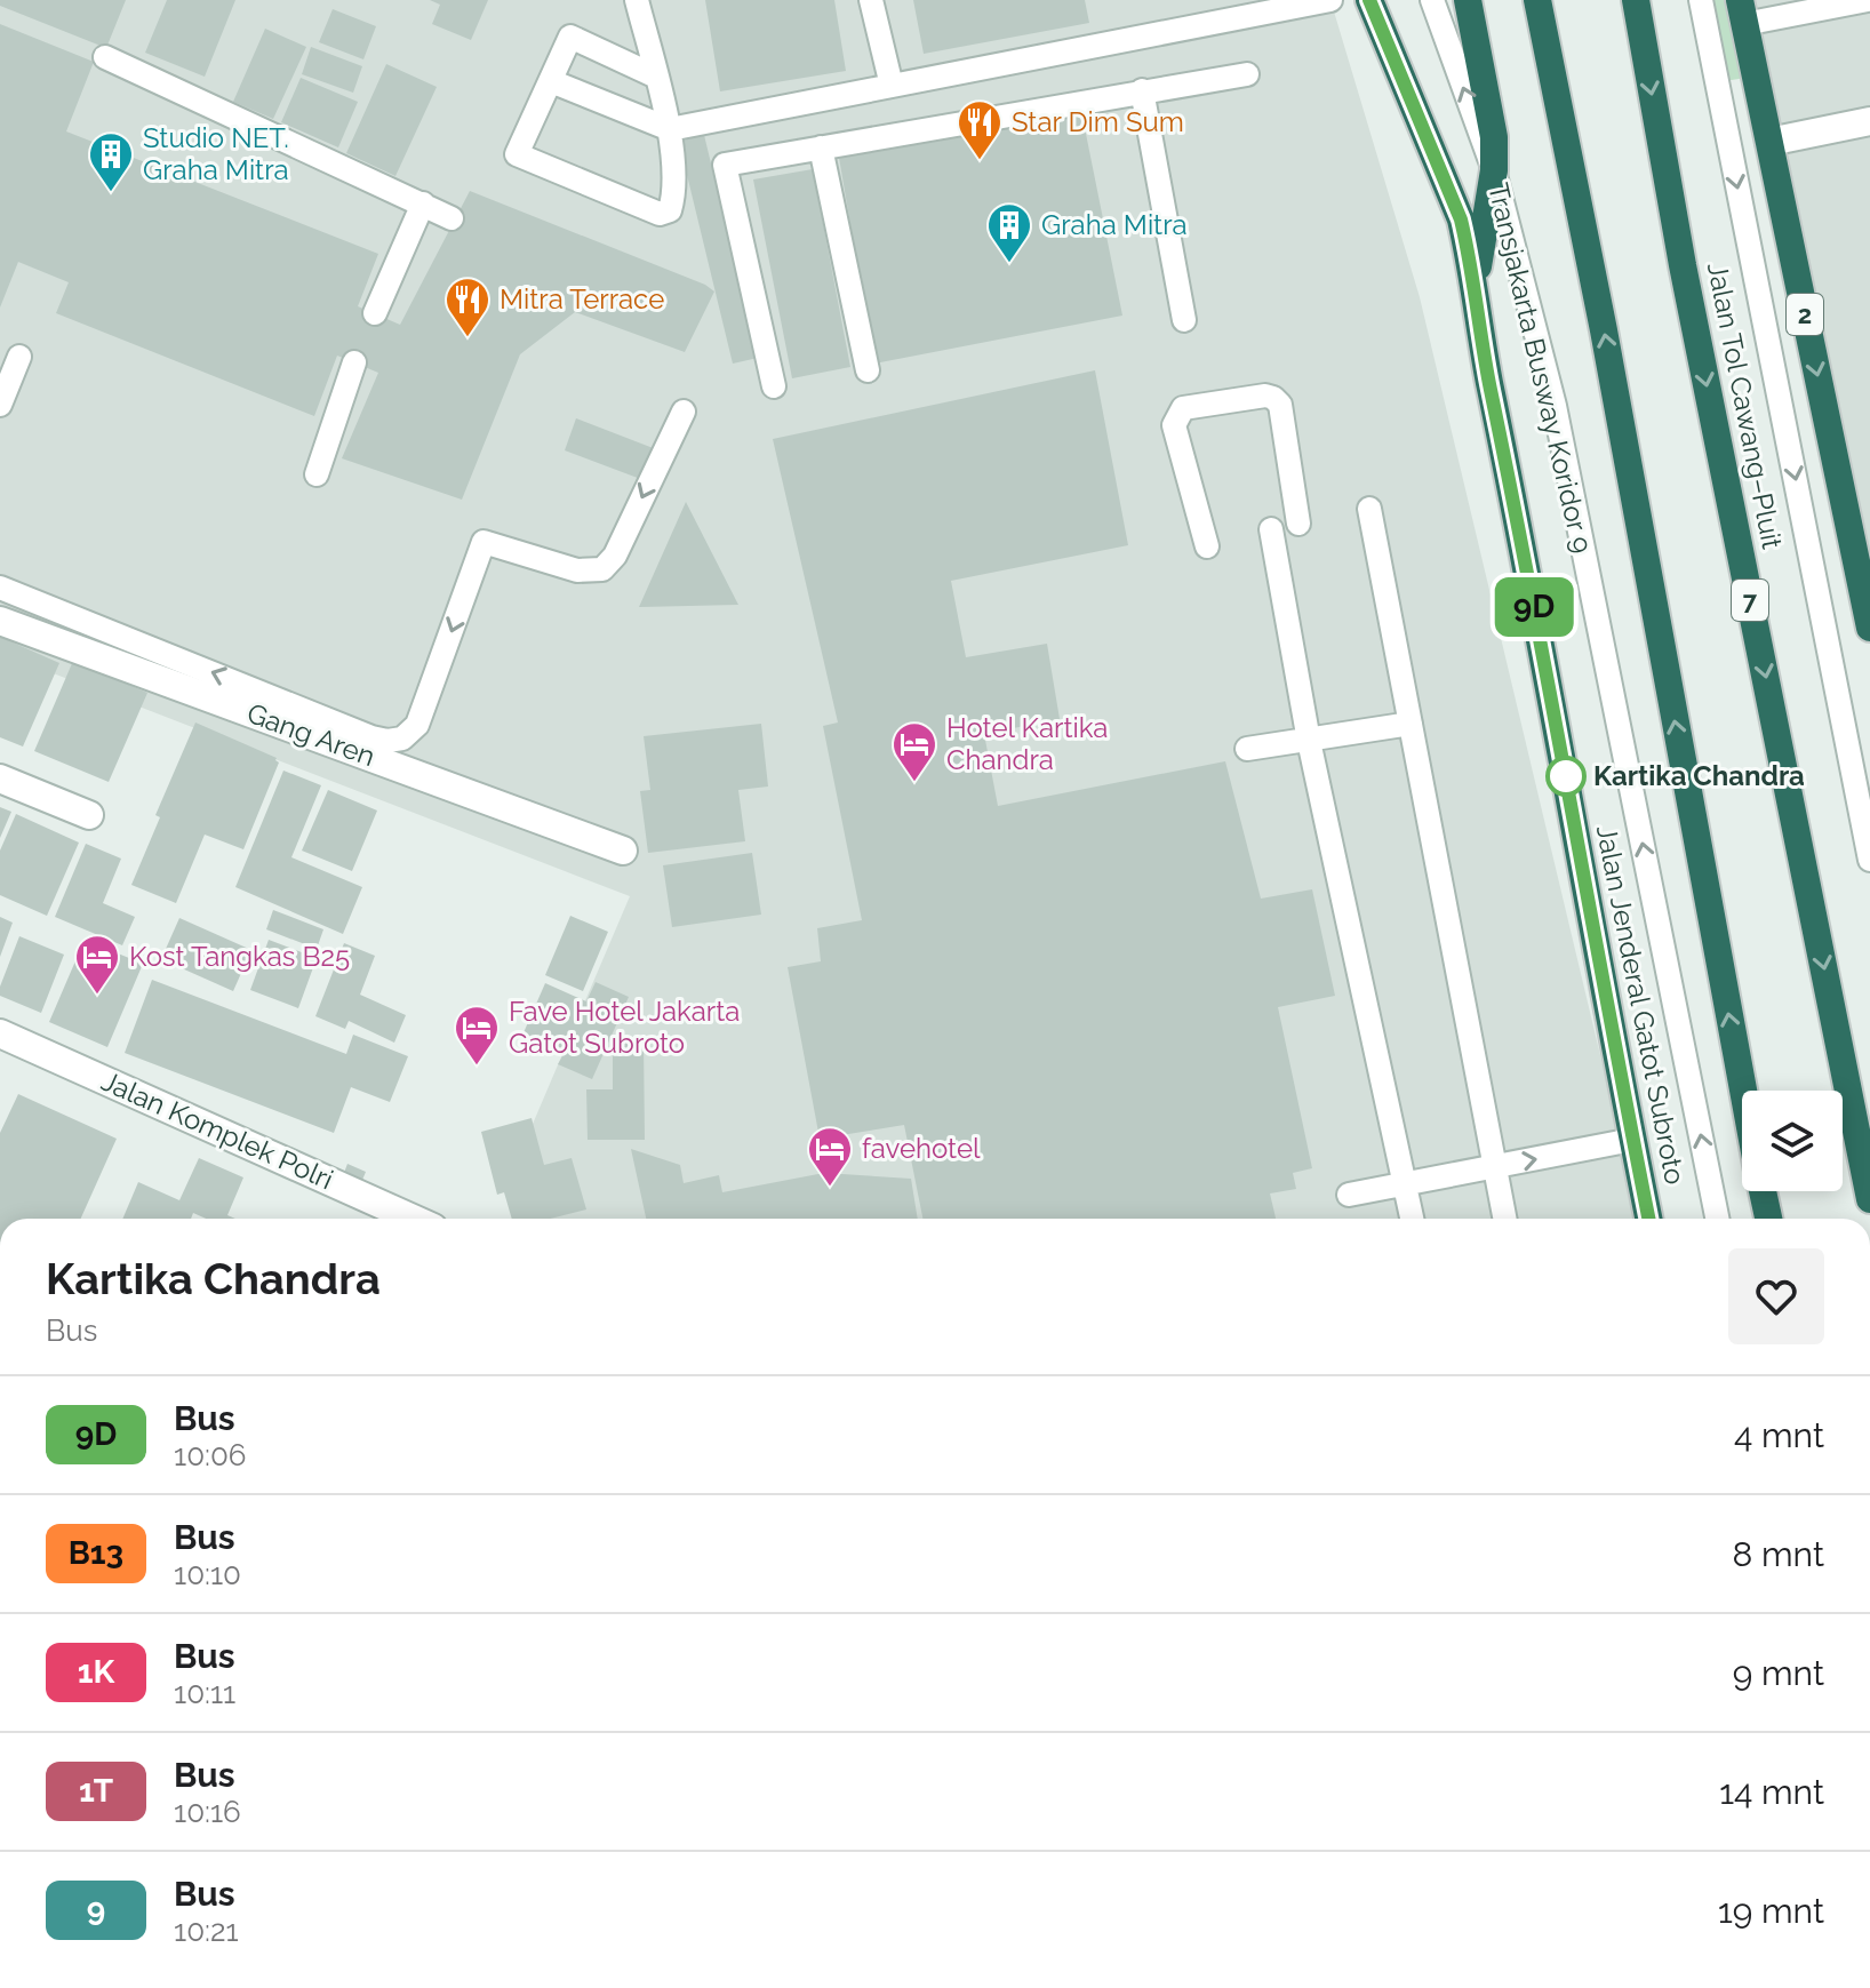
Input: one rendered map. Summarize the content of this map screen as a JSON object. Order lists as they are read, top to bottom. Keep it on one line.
{"streets":{"highway":["2","Jalan Tol Cawang–Pluit","7","Jalan Jenderal Gatot Subroto"],"street":["Gang Aren","Jalan Komplek Polri"],"lane":["Transjakarta Busway Koridor 9"]},"places":{"restaurant":["Star Dim Sum","Mitra Terrace"],"building":["Studio NET. Graha Mitra","Graha Mitra"],"other":["Kartika Chandra"],"hotel":["Hotel Kartika Chandra","Kost Tangkas B25","Fave Hotel Jakarta Gatot Subroto","favehotel"]},"lines":["bus line 9D"],"page":{"on_map":"9D","heading":["Kartika Chandra","Bus"],"list":[{"mark":"9D","name":"Bus","note":"10:06","value":"4 mnt"},{"mark":"B13","name":"Bus","note":"10:10","value":"8 mnt"},{"mark":"1K","name":"Bus","note":"10:11","value":"9 mnt"},{"mark":"1T","name":"Bus","note":"10:16","value":"14 mnt"},{"mark":"9","name":"Bus","note":"10:21","value":"19 mnt"}]}}
